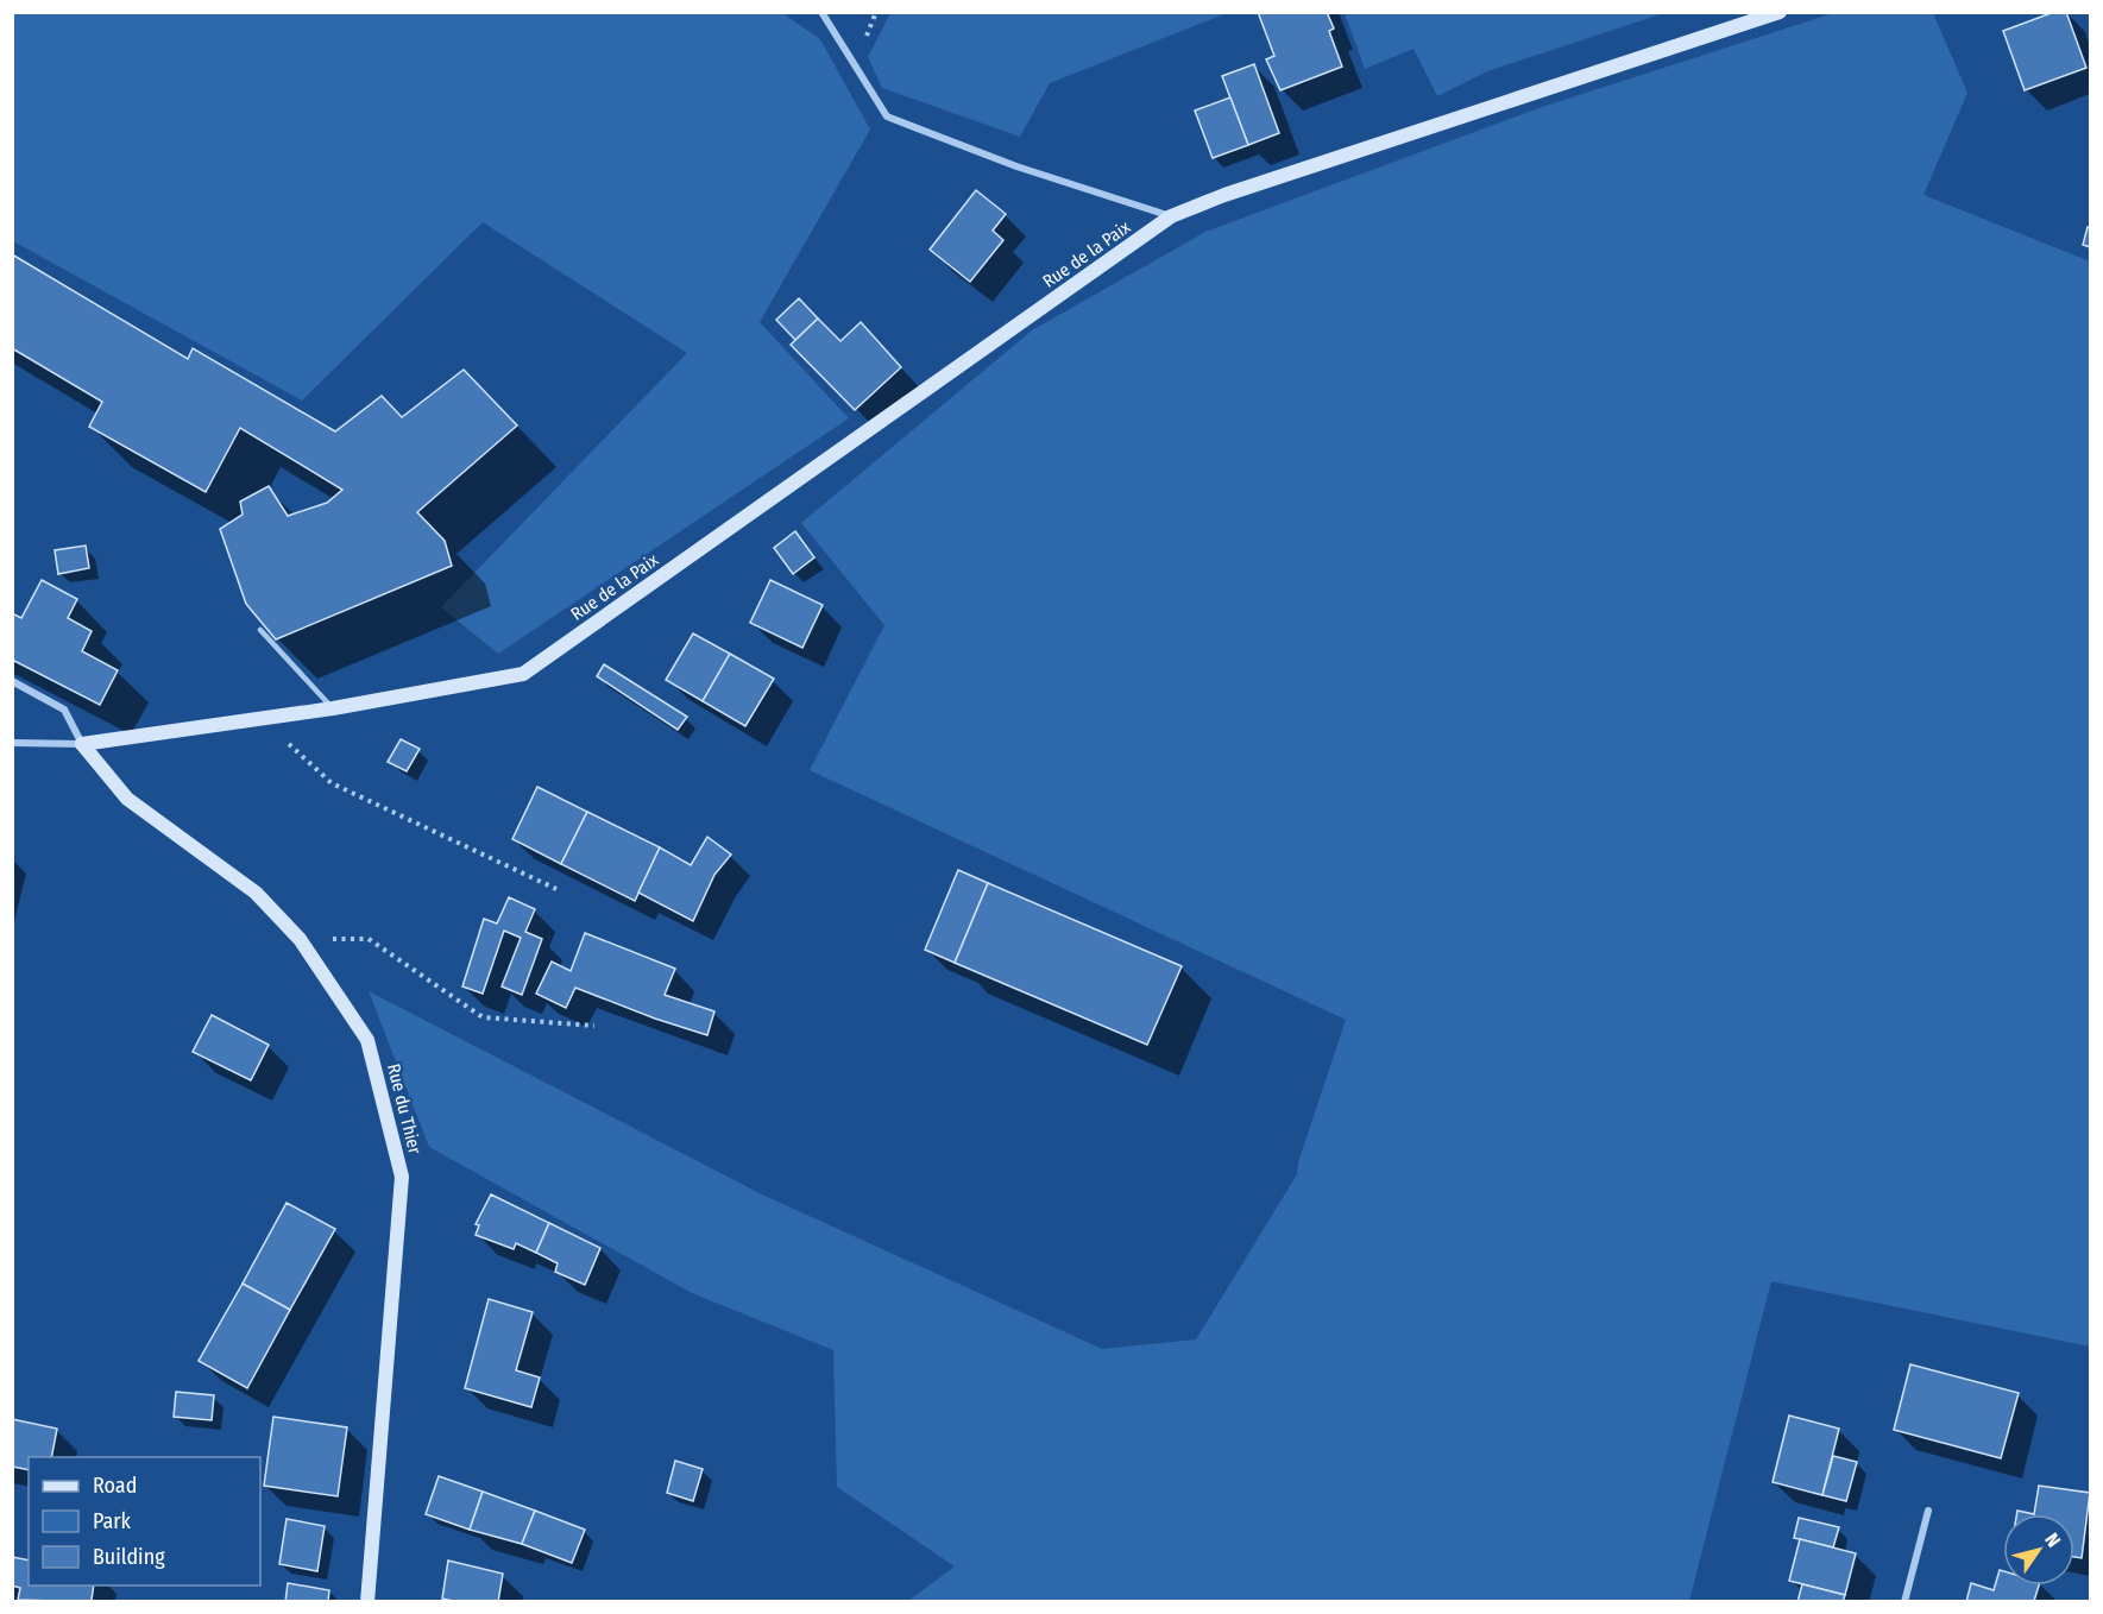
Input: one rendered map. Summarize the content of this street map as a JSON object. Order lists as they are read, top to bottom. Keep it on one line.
{"streets":{"street":["Rue de la Paix","Rue du Thier"]},"crossings":[["Rue de la Paix","Rue du Thier"]],"legend":["Road","Park","Building"],"north":"top right"}
